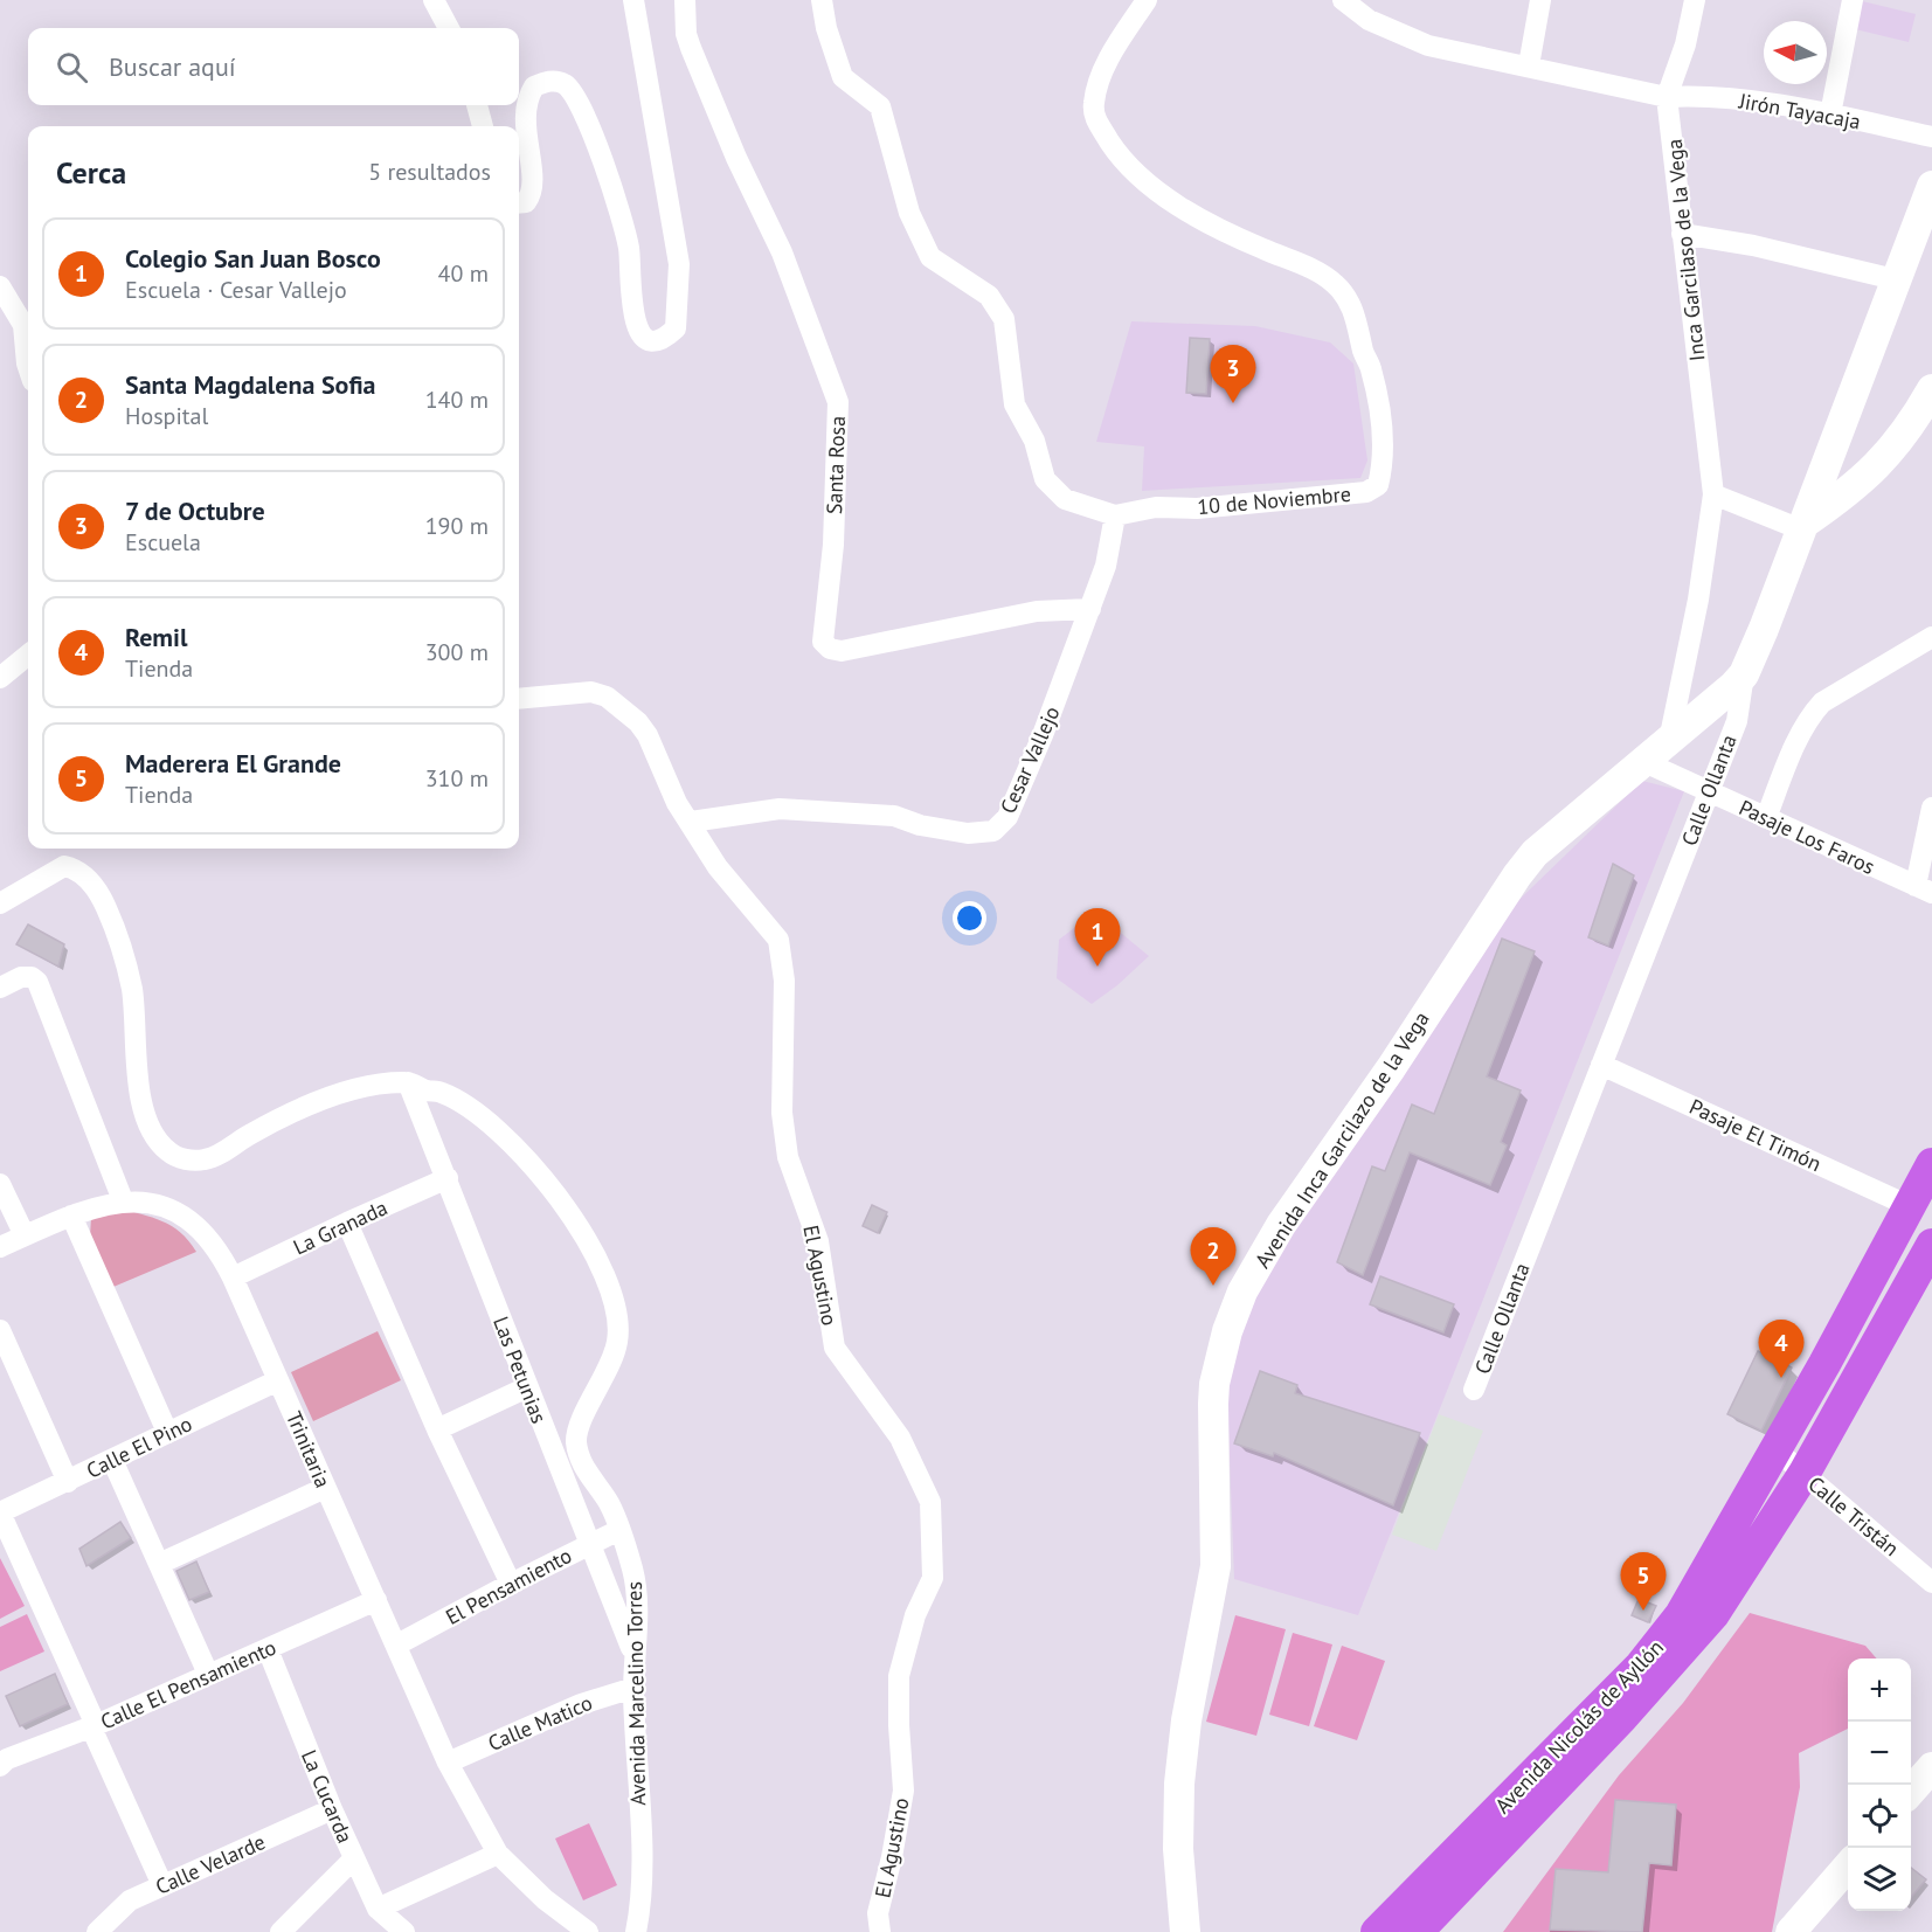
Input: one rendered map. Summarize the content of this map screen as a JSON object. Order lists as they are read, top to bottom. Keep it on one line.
{"streets":{"main road":["Avenida Nicolás de Ayllón"],"street":["Jirón Tayacaja","Inca Garcilaso de la Vega","Santa Rosa","10 de Noviembre","Cesar Vallejo","Calle Ollanta","Pasaje Los Faros","Pasaje El Timón","Avenida Inca Garcilazo de la Vega","La Granada","El Agustino","Las Petunias","Calle El Pino","Trinitaria","Calle Tristán","El Pensamiento","Calle El Pensamiento","Avenida Marcelino Torres","Calle Matico","La Cucarda","Calle Velarde"]},"crossings":[["Jirón Tayacaja","Inca Garcilaso de la Vega"],["Inca Garcilaso de la Vega","Avenida Inca Garcilazo de la Vega"],["Santa Rosa","Cesar Vallejo"],["10 de Noviembre","Cesar Vallejo"],["Cesar Vallejo","El Agustino"],["Calle Ollanta","Pasaje Los Faros"],["Calle Ollanta","Pasaje El Timón"],["Calle Ollanta","Avenida Inca Garcilazo de la Vega"],["Pasaje Los Faros","Avenida Inca Garcilazo de la Vega"],["Pasaje El Timón","Avenida Nicolás de Ayllón"],["La Granada","Las Petunias"],["La Granada","Trinitaria"],["Las Petunias","El Pensamiento"],["Las Petunias","Avenida Marcelino Torres"],["Calle El Pino","Trinitaria"],["Trinitaria","El Pensamiento"],["Trinitaria","Calle El Pensamiento"],["Trinitaria","Calle Matico"],["Calle Tristán","Avenida Nicolás de Ayllón"],["El Pensamiento","Avenida Marcelino Torres"],["Calle El Pensamiento","La Cucarda"],["Avenida Marcelino Torres","Calle Matico"],["La Cucarda","Calle Velarde"]],"north":"left","page":{"search":"Buscar aquí","heading":["Cerca","5 resultados"],"list":[{"mark":"1","name":"Colegio San Juan Bosco","note":"Escuela · Cesar Vallejo","value":"40 m"},{"mark":"2","name":"Santa Magdalena Sofia","note":"Hospital","value":"140 m"},{"mark":"3","name":"7 de Octubre","note":"Escuela","value":"190 m"},{"mark":"4","name":"Remil","note":"Tienda","value":"300 m"},{"mark":"5","name":"Maderera El Grande","note":"Tienda","value":"310 m"}],"pins":["3","1","2","4","5"],"map_buttons":["+","−"]}}
